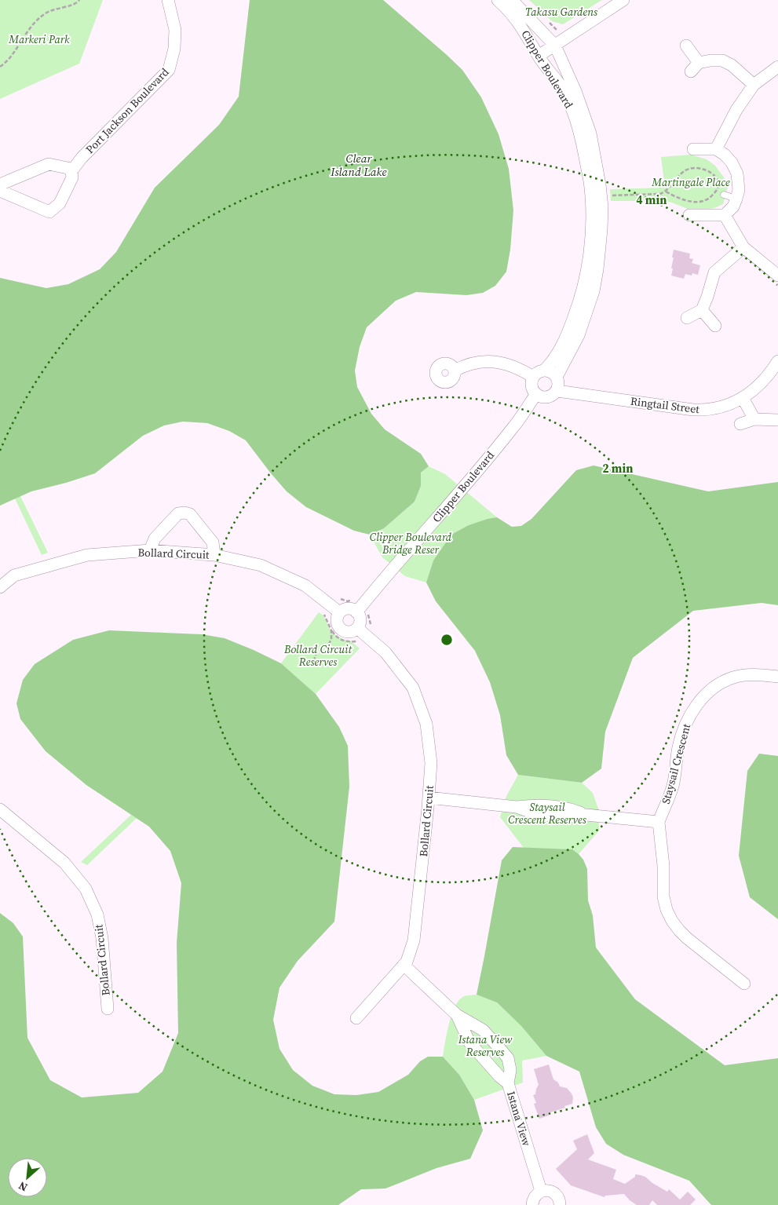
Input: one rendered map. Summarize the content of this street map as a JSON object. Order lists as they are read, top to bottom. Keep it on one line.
{"streets":{"street":["Clipper Boulevard","Port Jackson Boulevard","Ringtail Street","Bollard Circuit","Staysail Crescent","Istana View"]},"crossings":[["Clipper Boulevard","Ringtail Street"],["Clipper Boulevard","Bollard Circuit"]],"water":["Clear Island Lake"],"parks":["Takasu Gardens","Markeri Park","Martingale Place","Clipper Boulevard Bridge Reser","Bollard Circuit Reserves","Staysail Crescent Reserves","Istana View Reserves"],"north":"bottom left","rings":["4 min","2 min"]}
